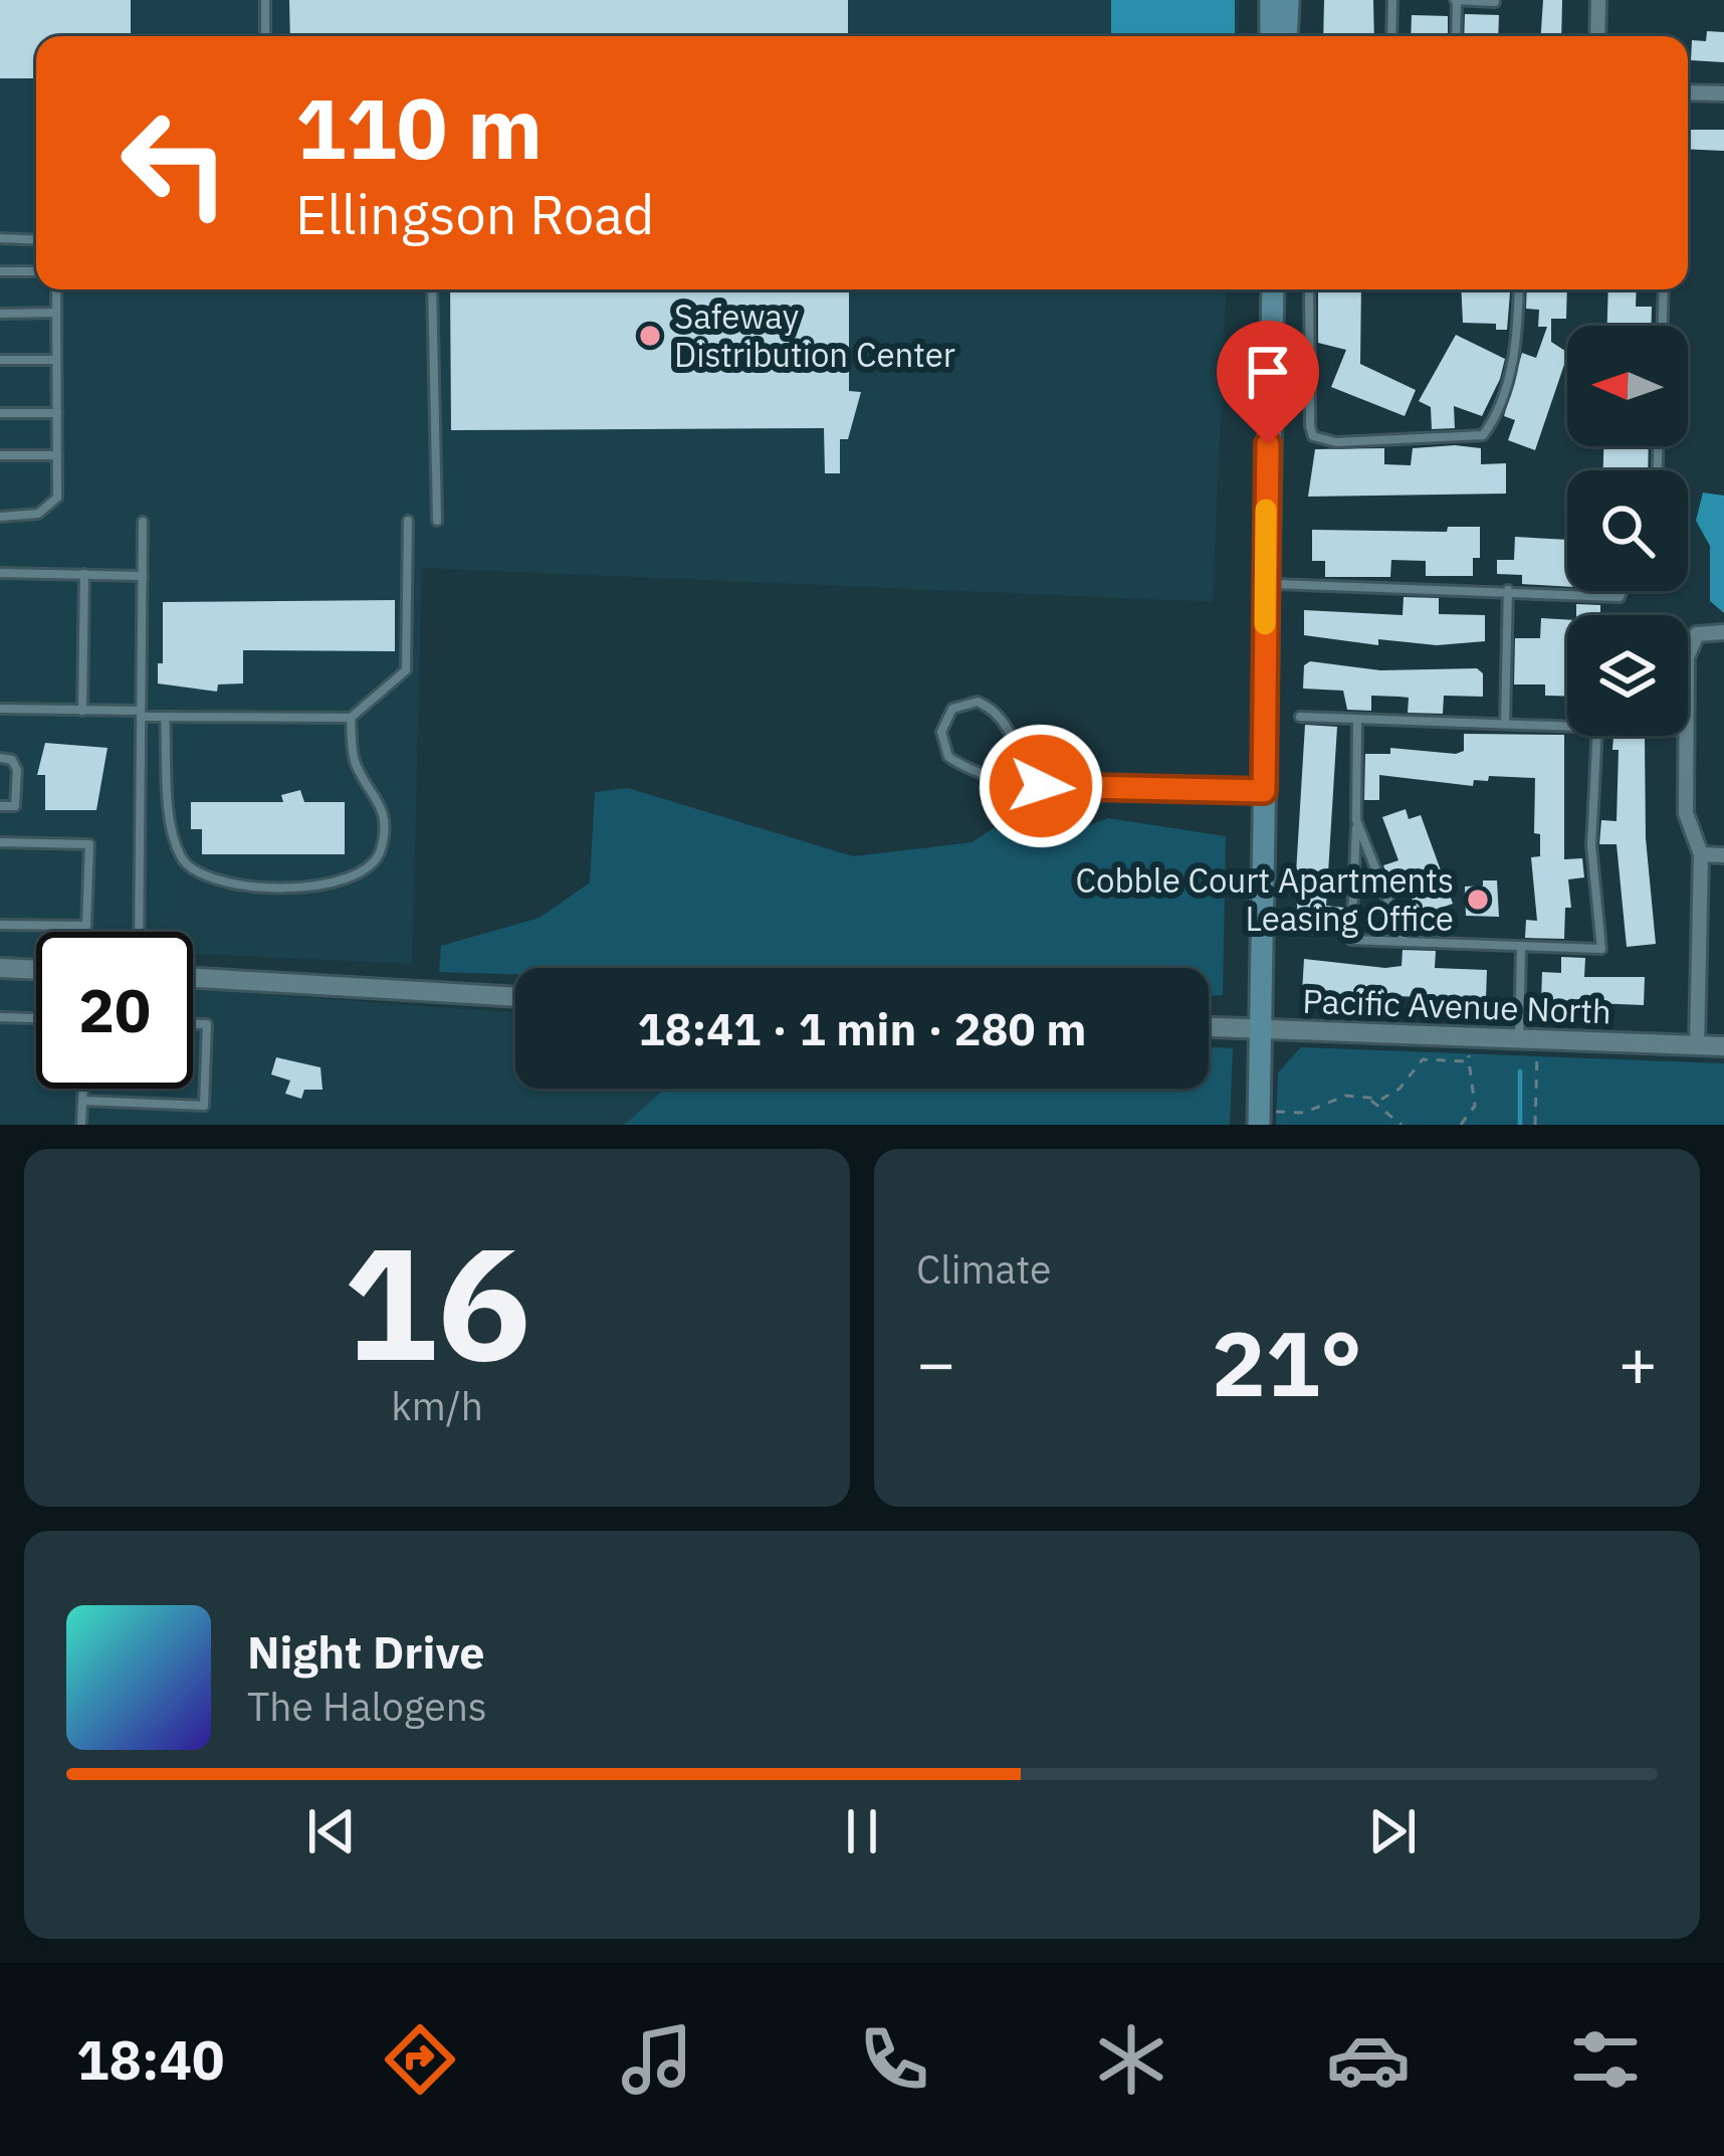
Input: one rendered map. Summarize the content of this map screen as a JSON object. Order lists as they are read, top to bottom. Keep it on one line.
{"streets":{"street":["Pacific Avenue North"]},"places":["Safeway Distribution Center","Cobble Court Apartments Leasing Office"],"north":"left","page":{"turn":["110 m","Ellingson Road"],"limit":"20","trip":"18:41 · 1 min · 280 m","tile":[["16","km/h"],"Climate"],"heat":["−","21°","+"],"song":["Night Drive","The Halogens"],"tabs":"18:40"}}
